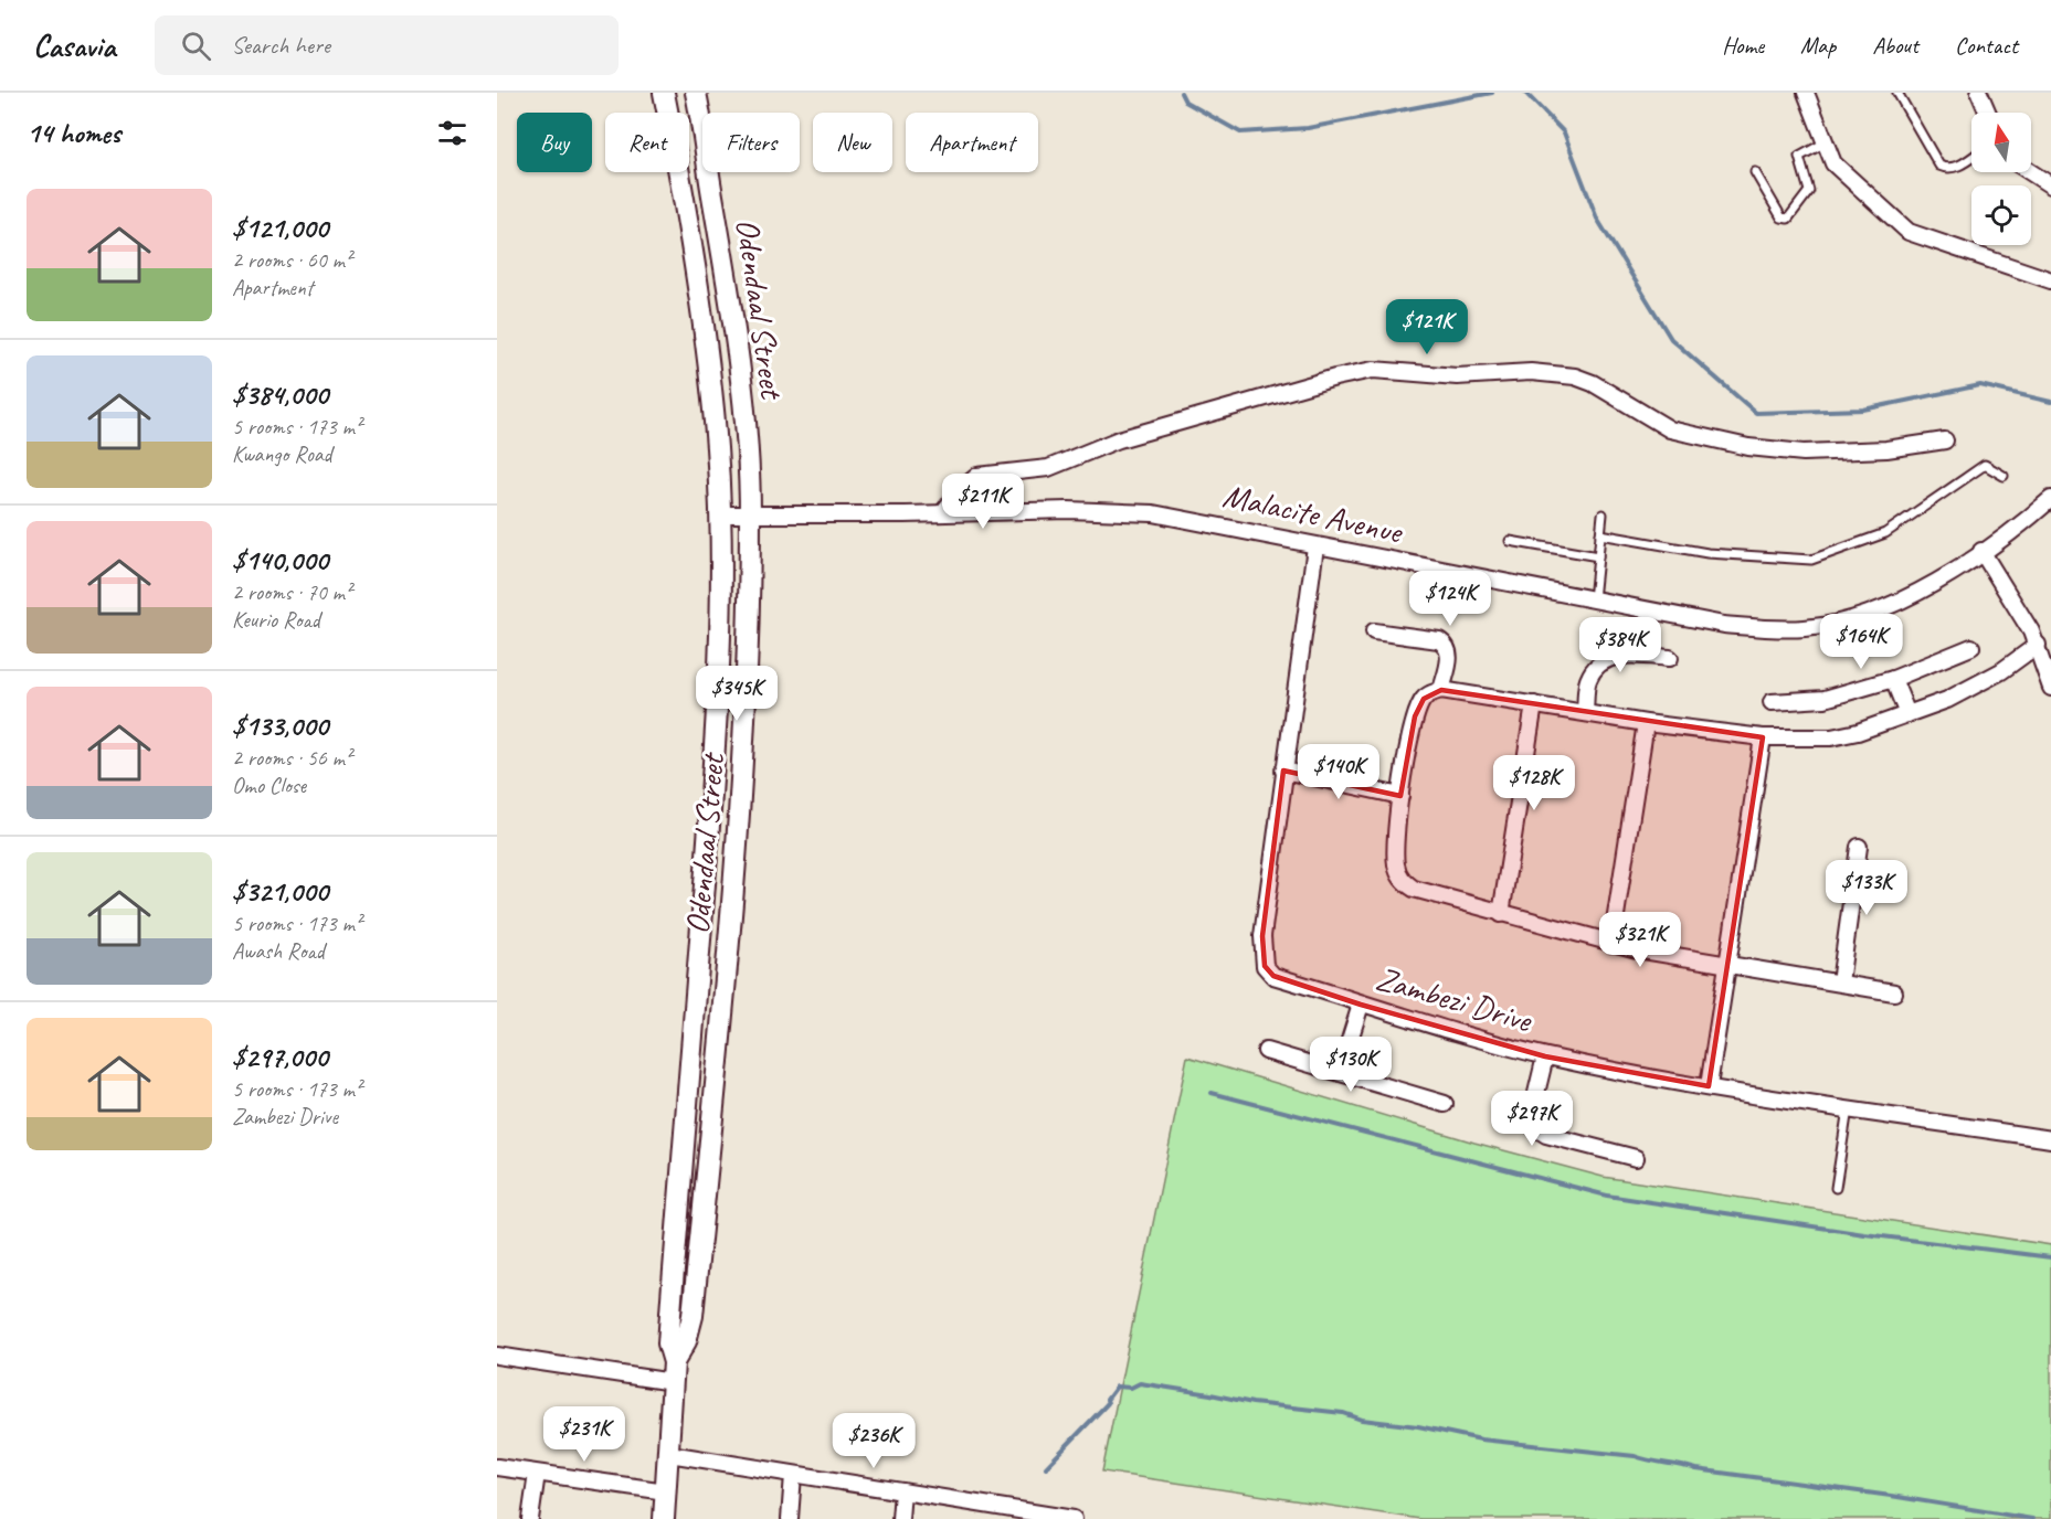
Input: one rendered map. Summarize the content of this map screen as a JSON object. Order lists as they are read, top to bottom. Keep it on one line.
{"streets":{"street":["Odendaal Street","Malacite Avenue","Zambezi Drive"]},"crossings":[["Odendaal Street","Malacite Avenue"],["Malacite Avenue","Zambezi Drive"]],"north":"top","page":{"header":"Casavia","search":"Search here","nav":["Home","Map","About","Contact"],"heading":"14 homes","chip":["Buy","Rent","Filters","New","Apartment"],"list":[{"name":"$121,000","note":"2 rooms · 60 m² · Apartment"},{"name":"$384,000","note":"5 rooms · 173 m² · Kwango Road"},{"name":"$140,000","note":"2 rooms · 70 m² · Keurio Road"},{"name":"$133,000","note":"2 rooms · 56 m² · Omo Close"},{"name":"$321,000","note":"5 rooms · 173 m² · Awash Road"},{"name":"$297,000","note":"5 rooms · 173 m² · Zambezi Drive"}],"price":["$121K","$211K","$124K","$164K","$384K","$345K","$140K","$128K","$133K","$321K","$130K","$297K","$231K","$236K"]}}
